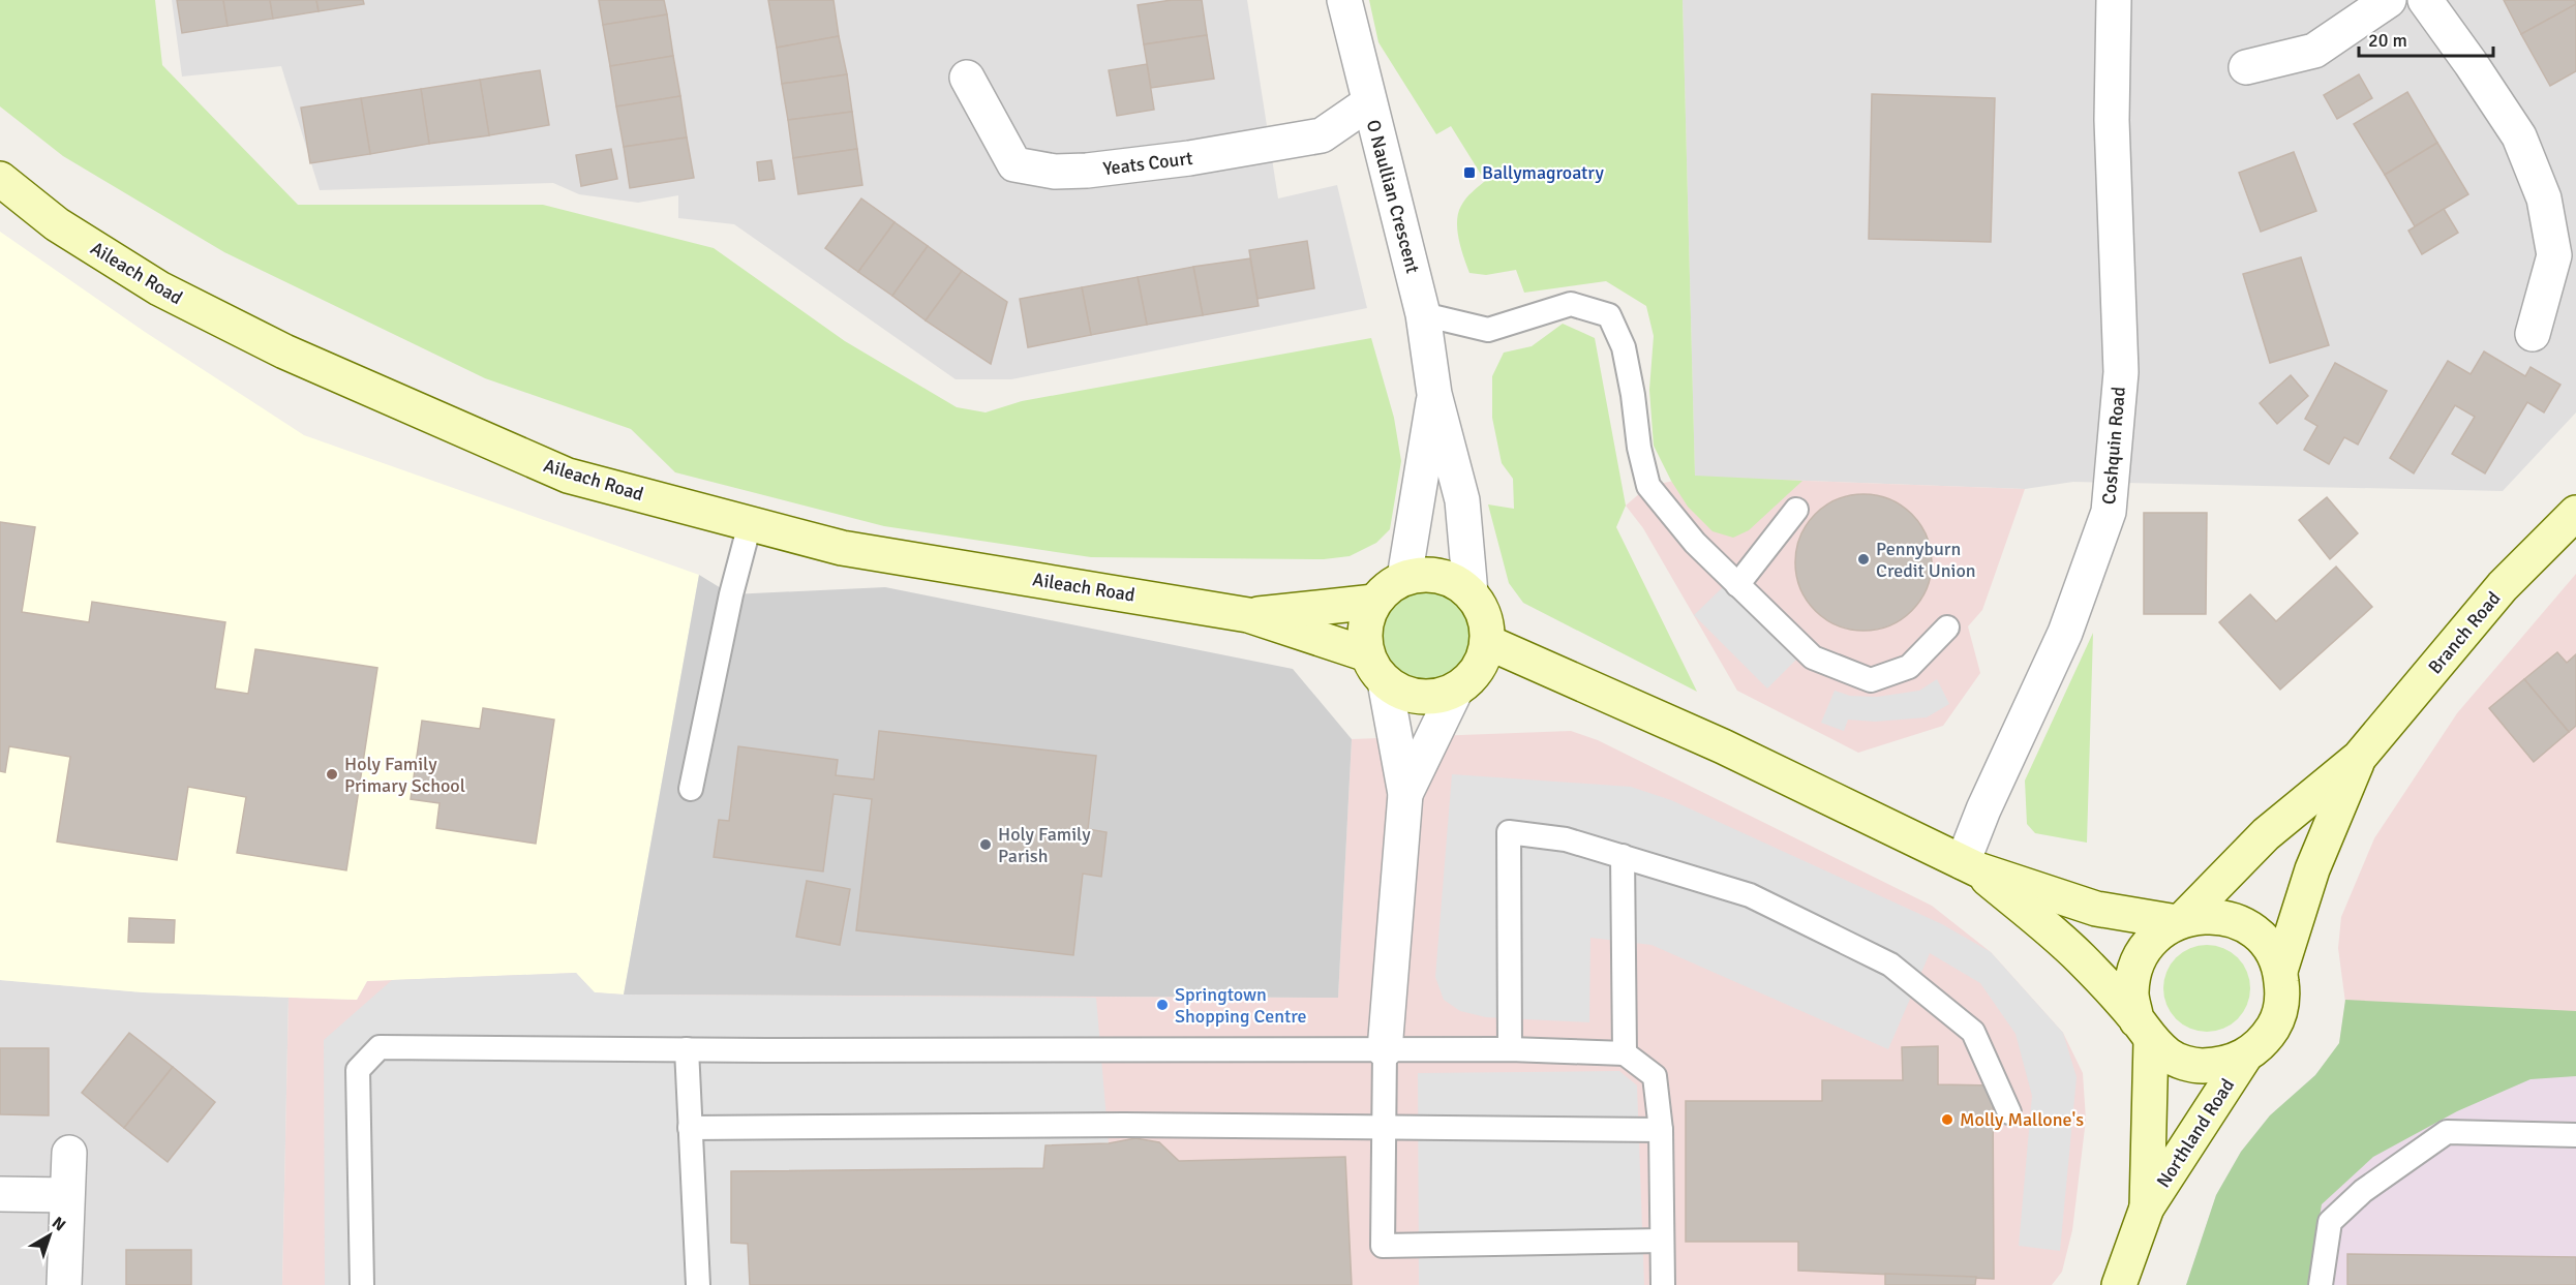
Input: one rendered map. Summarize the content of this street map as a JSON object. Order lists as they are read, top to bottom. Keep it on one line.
{"streets":{"street":["Yeats Court","O Naullian Crescent","Aileach Road","Coshquin Road","Branch Road","Northland Road"]},"crossings":[["Yeats Court","O Naullian Crescent"],["O Naullian Crescent","Aileach Road"],["Branch Road","Northland Road"]],"places":{"transit":["Ballymagroatry"],"other":["Pennyburn Credit Union","Holy Family Primary School","Holy Family Parish","Springtown Shopping Centre","Molly Mallone's"]},"scale_bar":"20 m","north":"top right"}
